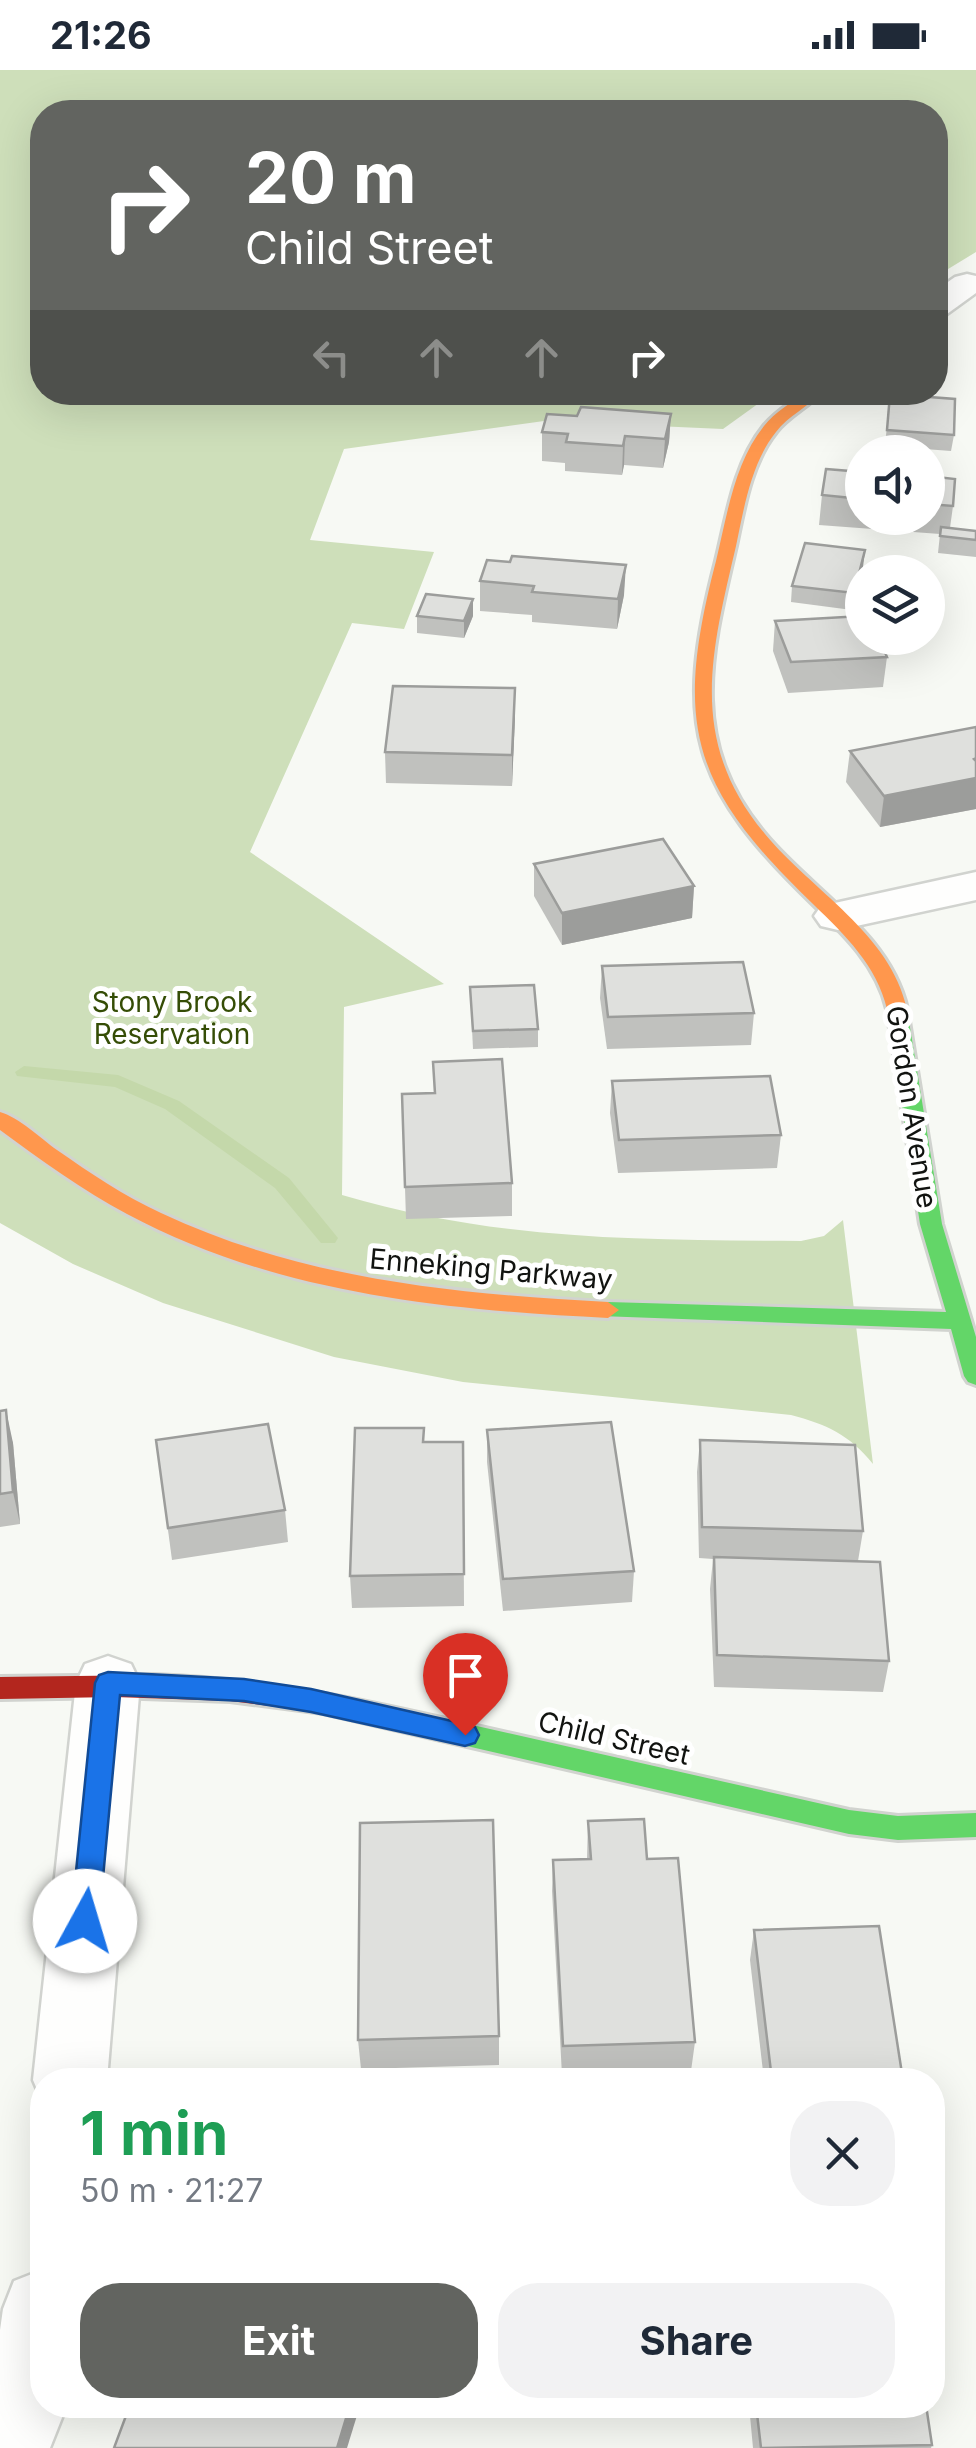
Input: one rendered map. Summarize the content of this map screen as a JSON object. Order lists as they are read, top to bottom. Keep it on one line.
{"streets":{"street":["Gordon Avenue","Enneking Parkway","Child Street"]},"crossings":[["Gordon Avenue","Enneking Parkway"]],"parks":["Stony Brook Reservation"],"page":{"status":"21:26","turn":["20 m","Child Street"],"heading":["1 min","50 m · 21:27"],"buttons":["Exit","Share"]}}
